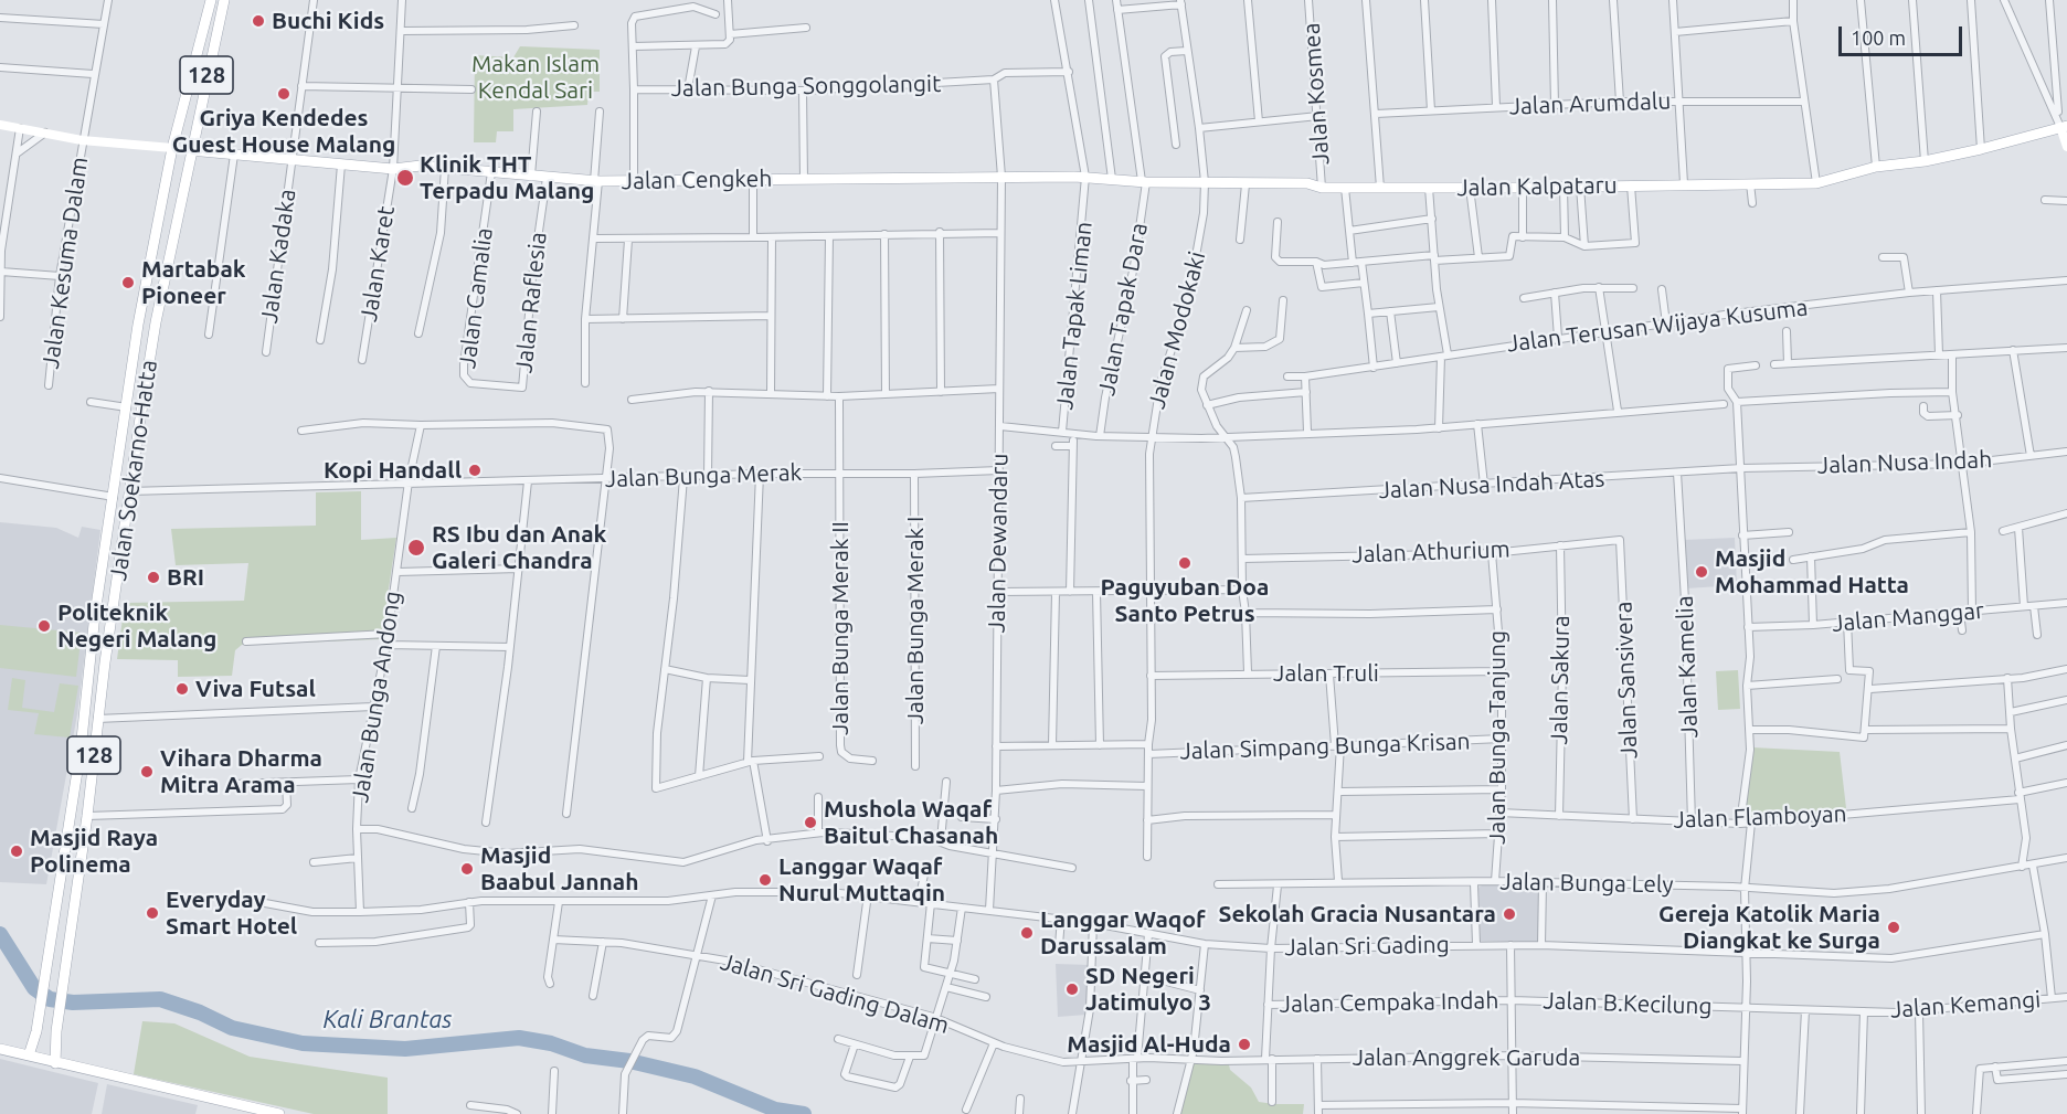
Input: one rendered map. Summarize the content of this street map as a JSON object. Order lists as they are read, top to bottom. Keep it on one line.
{"streets":{"main road":["128","Jalan Cengkeh","Jalan Kalpataru","Jalan Soekarno-Hatta"],"street":["Jalan Bunga Songgolangit","Jalan Kosmea","Jalan Arumdalu","Jalan Kadaka","Jalan Kesuma Dalam","Jalan Karet","Jalan Camalia","Jalan Raflesia","Jalan Tapak Dara","Jalan Tapak Liman","Jalan Terusan Wijaya Kusuma","Jalan Modokaki","Jalan Nusa Indah","Jalan Bunga Merak","Jalan Nusa Indah Atas","Jalan Dewandaru","Jalan Athurium","Jalan Manggar","Jalan Bunga Merak I","Jalan Bunga Merak II","Jalan Kamelia","Jalan Truli","Jalan Sakura","Jalan Sansivera","Jalan Bunga Andong","Jalan Bunga Tanjung","Jalan Simpang Bunga Krisan","Jalan Flamboyan","Jalan Bunga Lely","Jalan Sri Gading","Jalan Sri Gading Dalam","Jalan Cempaka Indah","Jalan B.Kecilung","Jalan Kemangi","Jalan Anggrek Garuda"]},"crossings":[["Jalan Bunga Songgolangit","Jalan Tapak Liman"],["Jalan Bunga Songgolangit","Jalan Dewandaru"],["Jalan Kosmea","Jalan Kalpataru"],["Jalan Cengkeh","Jalan Kalpataru"],["Jalan Cengkeh","Jalan Kadaka"],["Jalan Cengkeh","Jalan Karet"],["Jalan Cengkeh","Jalan Camalia"],["Jalan Cengkeh","Jalan Raflesia"],["Jalan Cengkeh","Jalan Soekarno-Hatta"],["Jalan Cengkeh","Jalan Dewandaru"],["Jalan Kalpataru","Jalan Tapak Dara"],["Jalan Kalpataru","Jalan Tapak Liman"],["Jalan Kalpataru","Jalan Modokaki"],["Jalan Kalpataru","Jalan Dewandaru"],["Jalan Camalia","Jalan Raflesia"],["Jalan Tapak Liman","Jalan Dewandaru"],["Jalan Modokaki","Jalan Truli"],["Jalan Modokaki","Jalan Simpang Bunga Krisan"],["Jalan Nusa Indah","Jalan Nusa Indah Atas"],["Jalan Soekarno-Hatta","Jalan Bunga Merak"],["Jalan Bunga Merak","Jalan Dewandaru"],["Jalan Bunga Merak","Jalan Bunga Merak I"],["Jalan Bunga Merak","Jalan Bunga Merak II"],["Jalan Bunga Merak","Jalan Bunga Andong"],["Jalan Nusa Indah Atas","Jalan Kamelia"],["Jalan Dewandaru","Jalan Sri Gading"],["Jalan Athurium","Jalan Sakura"],["Jalan Athurium","Jalan Sansivera"],["Jalan Athurium","Jalan Bunga Tanjung"],["Jalan Kamelia","Jalan Flamboyan"],["Jalan Truli","Jalan Bunga Tanjung"],["Jalan Sakura","Jalan Flamboyan"],["Jalan Sansivera","Jalan Flamboyan"],["Jalan Bunga Andong","Jalan Sri Gading"],["Jalan Bunga Tanjung","Jalan Simpang Bunga Krisan"],["Jalan Bunga Tanjung","Jalan Flamboyan"],["Jalan Bunga Tanjung","Jalan Bunga Lely"],["Jalan Bunga Lely","Jalan Kemangi"],["Jalan Sri Gading","Jalan Kemangi"],["Jalan Sri Gading Dalam","Jalan Anggrek Garuda"],["Jalan Cempaka Indah","Jalan B.Kecilung"],["Jalan B.Kecilung","Jalan Kemangi"]],"water":["Kali Brantas"],"parks":["Makan Islam Kendal Sari"],"places":["Buchi Kids","Griya Kendedes Guest House Malang","Klinik THT Terpadu Malang","Martabak Pioneer","Kopi Handall","RS Ibu dan Anak Galeri Chandra","Paguyuban Doa Santo Petrus","Masjid Mohammad Hatta","BRI","Politeknik Negeri Malang","Viva Futsal","Vihara Dharma Mitra Arama","Mushola Waqaf Baitul Chasanah","Masjid Raya Polinema","Masjid Baabul Jannah","Langgar Waqaf Nurul Muttaqin","Everyday Smart Hotel","Sekolah Gracia Nusantara","Gereja Katolik Maria Diangkat ke Surga","Langgar Waqof Darussalam","SD Negeri Jatimulyo 3","Masjid Al-Huda"],"scale_bar":"100 m"}
